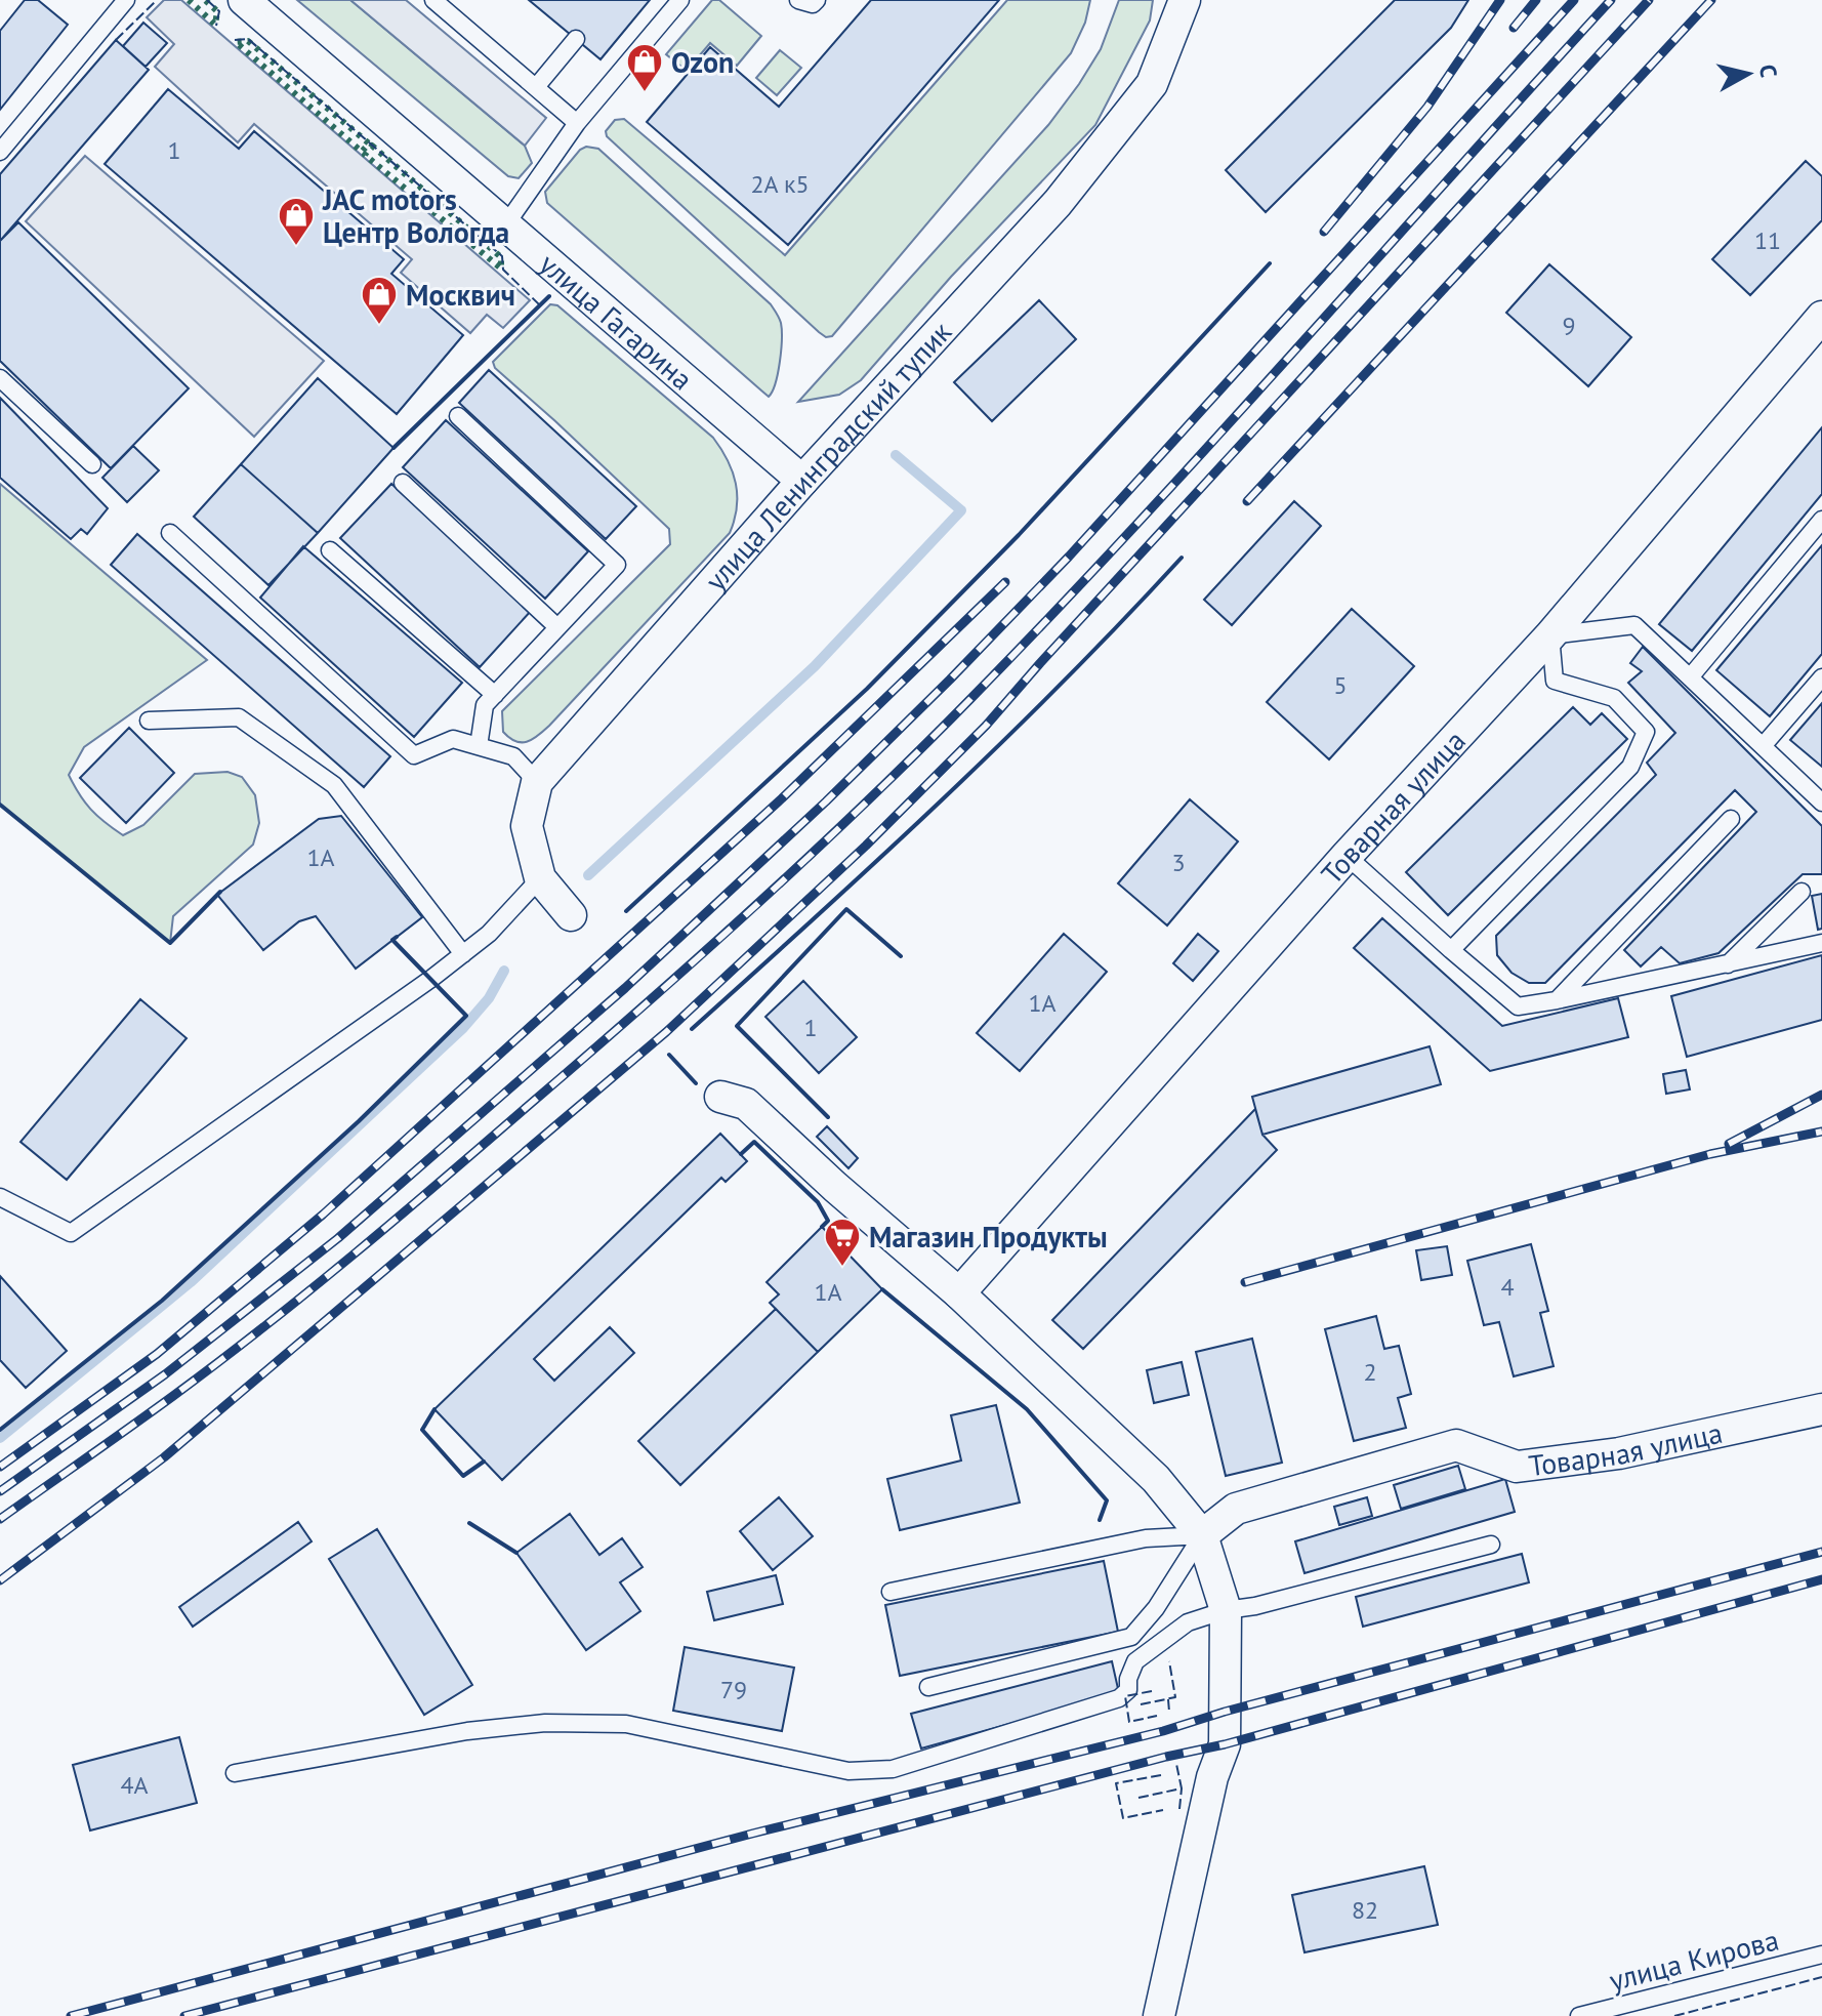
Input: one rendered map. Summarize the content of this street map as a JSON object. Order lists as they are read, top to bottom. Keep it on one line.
{"streets":{"street":["улица Гагарина","улица Ленинградский тупик","Товарная улица"],"lane":["улица Кирова"]},"crossings":[["улица Гагарина","улица Ленинградский тупик"]],"places":{"shop":["Ozon","JAC motors Центр Вологда","Москвич"],"supermarket":["Магазин Продукты"]},"house_numbers":["1","2А к5","11","9","5","1А","3","1А","1","4","1А","2","79","4А","82"],"north":"right"}
